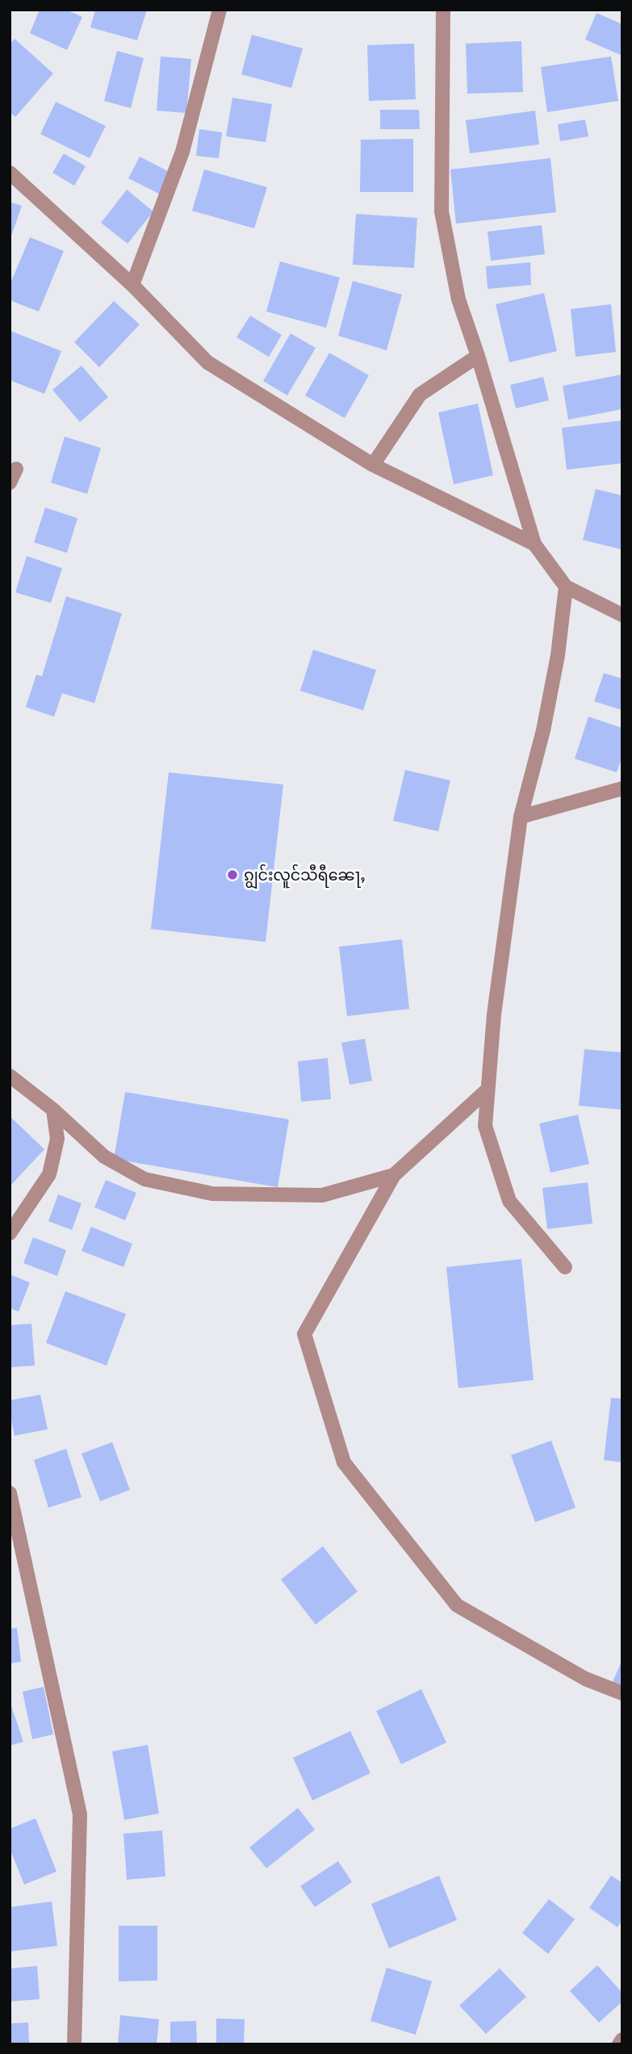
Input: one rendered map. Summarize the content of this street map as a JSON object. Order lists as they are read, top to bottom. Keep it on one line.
{"places":["ၵျွင်းလူင်သီရီၼေႃႇ"]}
